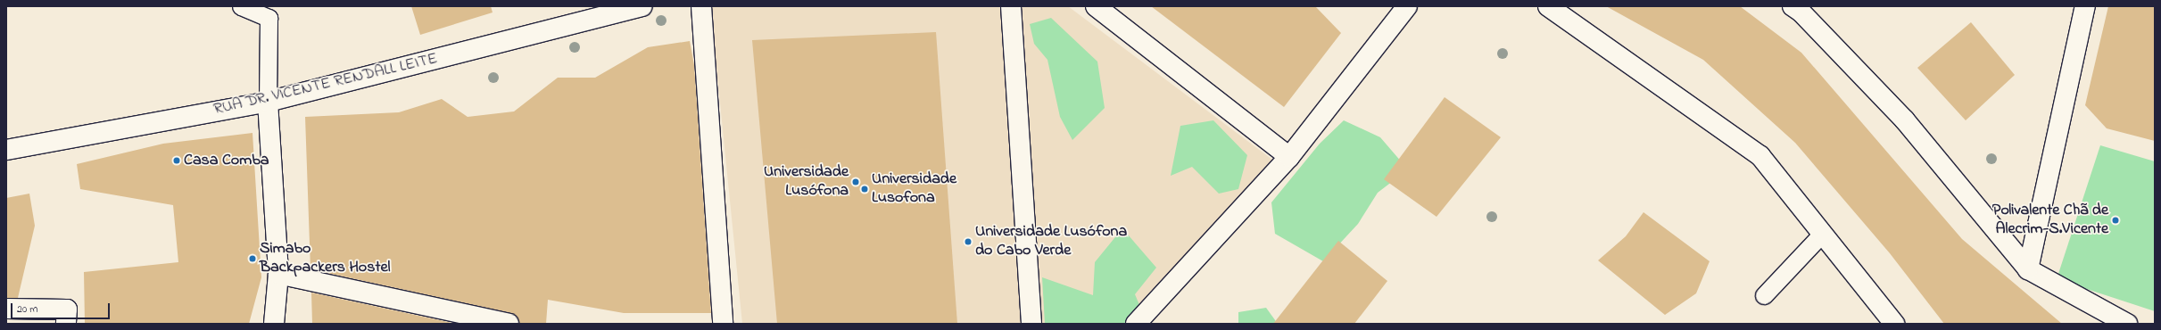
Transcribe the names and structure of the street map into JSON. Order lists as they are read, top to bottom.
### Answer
{
  "streets": {
    "street": ["RUA DR. VICENTE RENDALL LEITE"]
  },
  "places": [
    "Casa Comba",
    "Universidade Lusófona",
    "Universidade Lusofona",
    "Polivalente Chã de Alecrim-S.Vicente",
    "Universidade Lusófona do Cabo Verde",
    "Simabo Backpackers Hostel"
  ],
  "scale_bar": "20 m"
}
